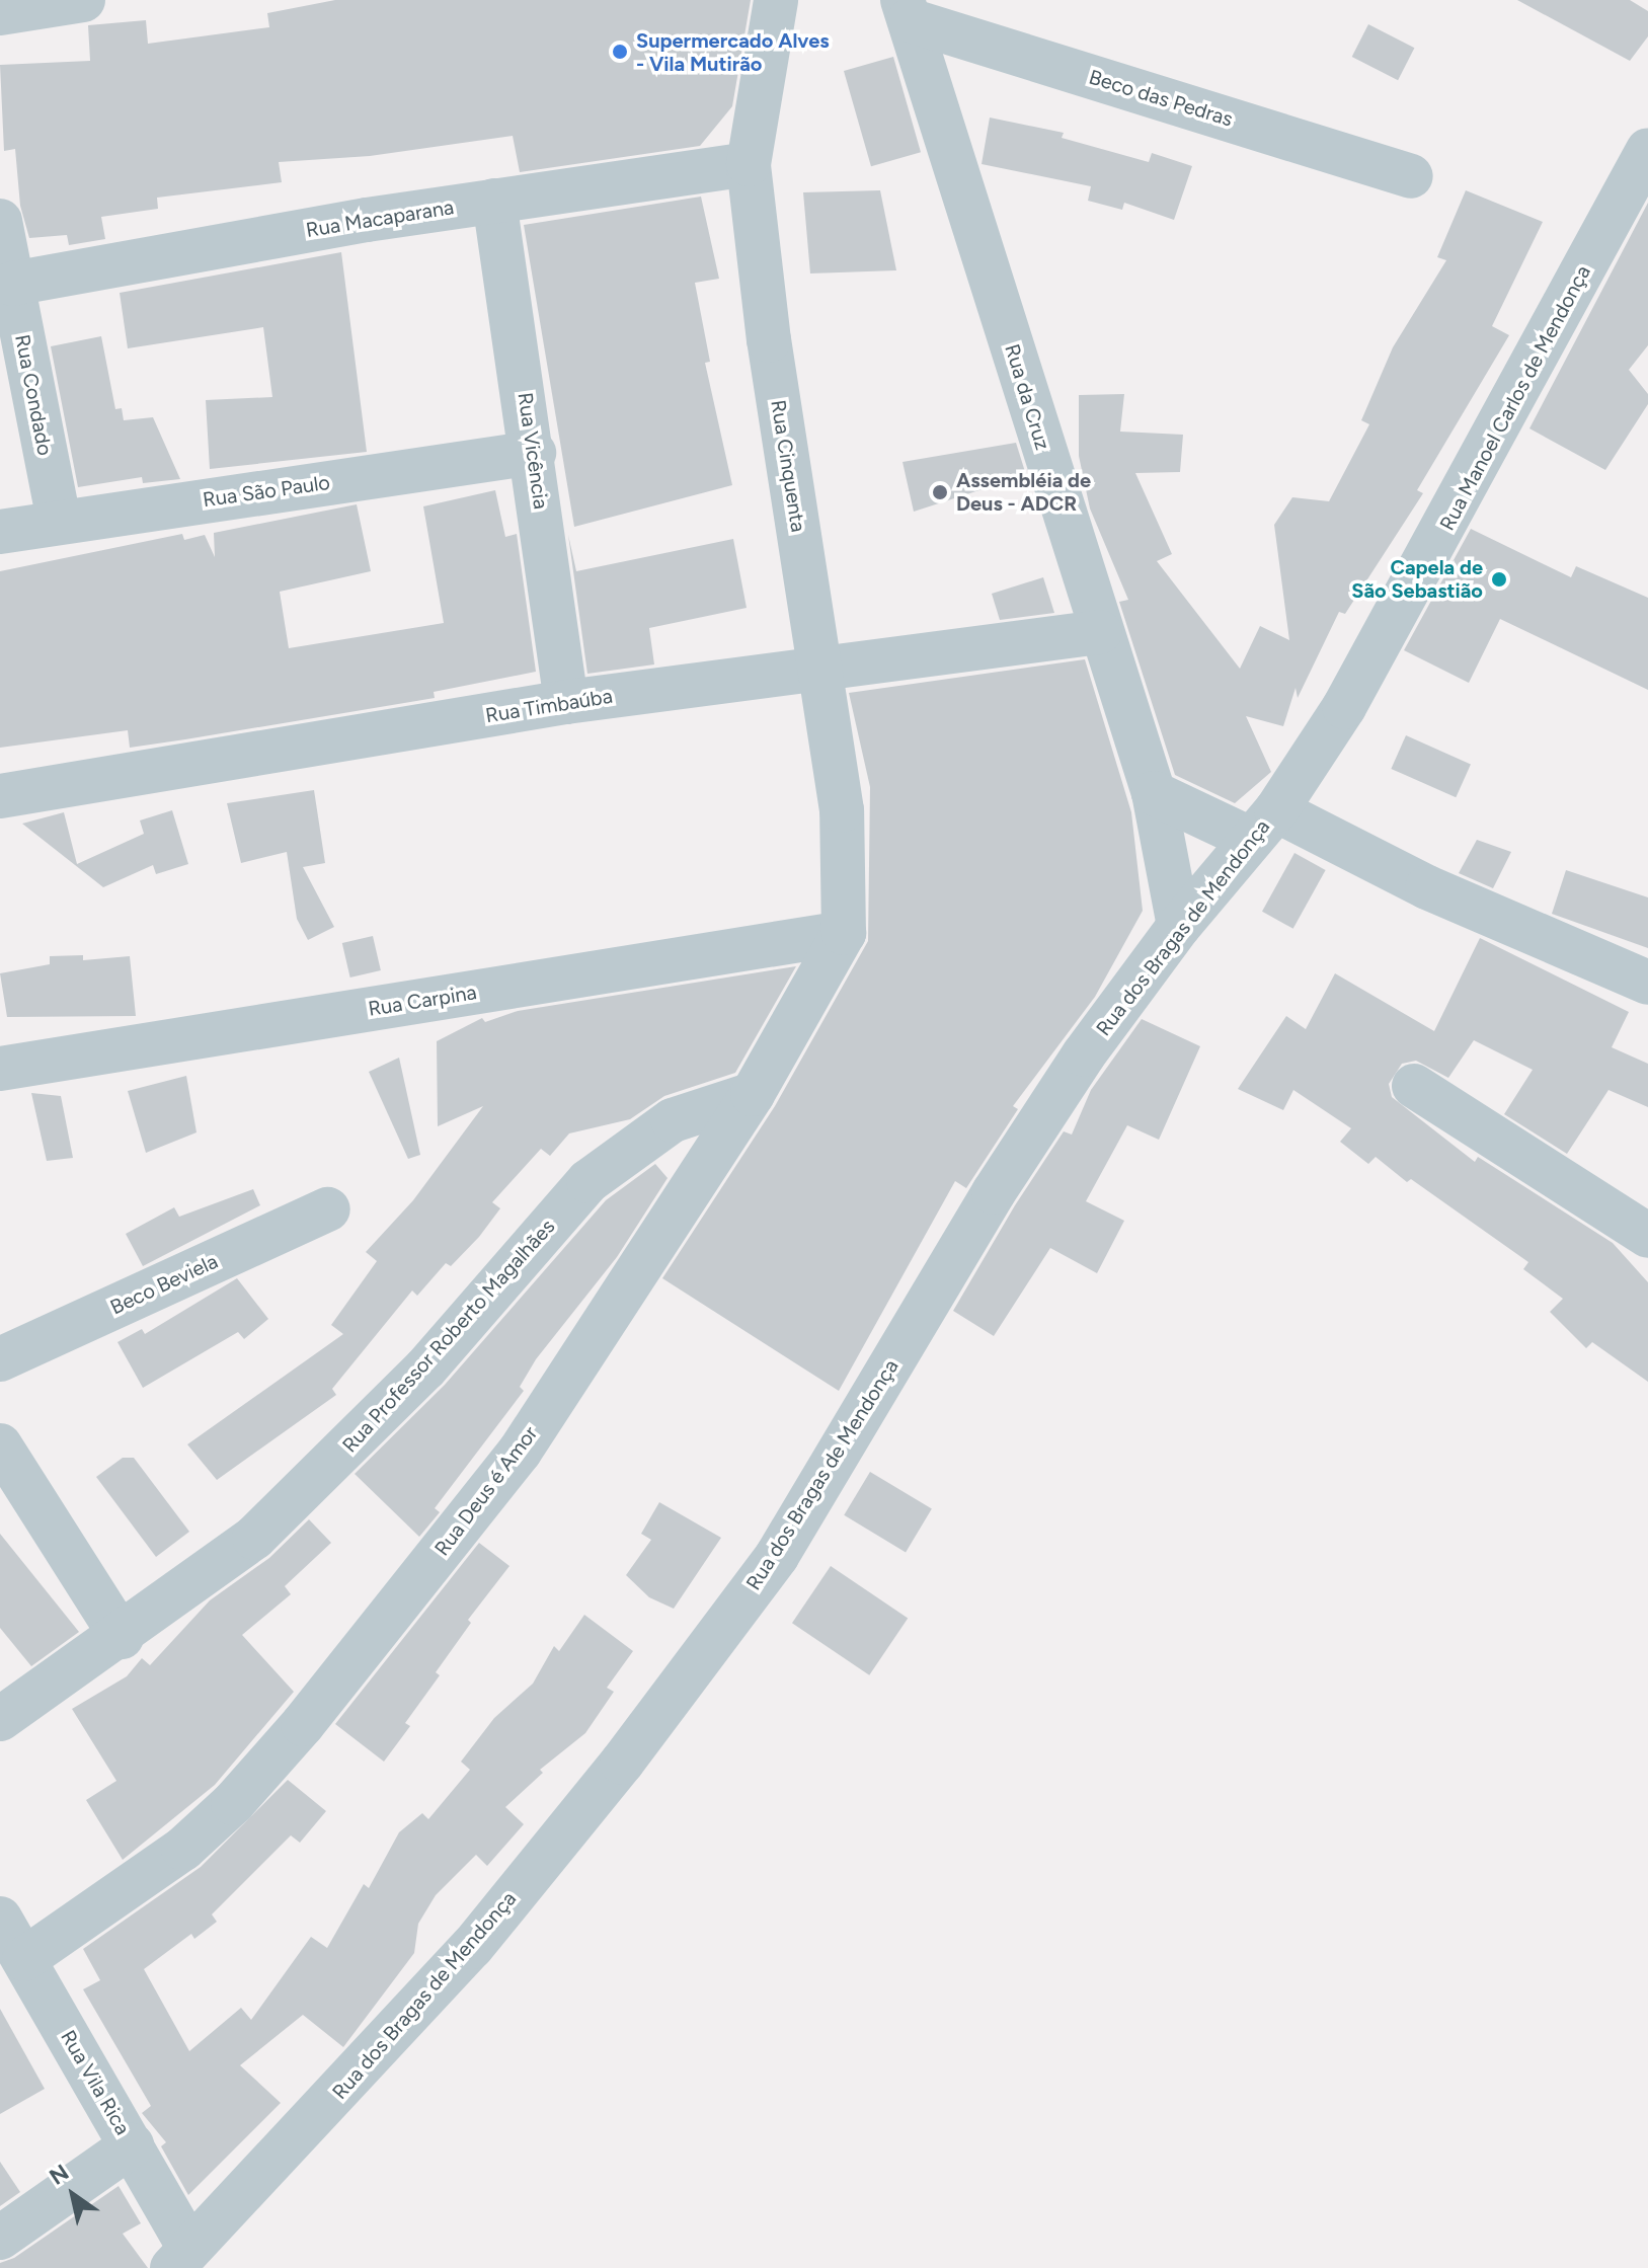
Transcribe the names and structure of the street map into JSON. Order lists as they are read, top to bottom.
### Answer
{
  "streets": {
    "street": [
      "Beco das Pedras",
      "Rua Macaparana",
      "Rua Condado",
      "Rua da Cruz",
      "Rua Manoel Carlos de Mendonça",
      "Rua Vicência",
      "Rua Cinquenta",
      "Rua São Paulo",
      "Rua Timbaúba",
      "Rua dos Bragas de Mendonça",
      "Rua Carpina",
      "Beco Beviela",
      "Rua Professor Roberto Magalhães",
      "Rua Deus é Amor",
      "Rua Vila Rica"
    ]
  },
  "crossings": [
    ["Beco das Pedras", "Rua da Cruz"],
    ["Rua Macaparana", "Rua Condado"],
    ["Rua Macaparana", "Rua Vicência"],
    ["Rua Macaparana", "Rua Cinquenta"],
    ["Rua Condado", "Rua São Paulo"],
    ["Rua da Cruz", "Rua Timbaúba"],
    ["Rua da Cruz", "Rua dos Bragas de Mendonça"],
    ["Rua Manoel Carlos de Mendonça", "Rua dos Bragas de Mendonça"],
    ["Rua Vicência", "Rua São Paulo"],
    ["Rua Vicência", "Rua Timbaúba"],
    ["Rua Cinquenta", "Rua Timbaúba"],
    ["Rua Cinquenta", "Rua Carpina"],
    ["Rua Cinquenta", "Rua Deus é Amor"],
    ["Rua dos Bragas de Mendonça", "Rua Vila Rica"],
    ["Rua Carpina", "Rua Deus é Amor"],
    ["Rua Professor Roberto Magalhães", "Rua Deus é Amor"],
    ["Rua Deus é Amor", "Rua Vila Rica"]
  ],
  "places": ["Supermercado Alves - Vila Mutirão", "Assembléia de Deus - ADCR", "Capela de São Sebastião"],
  "north": "top left"
}
